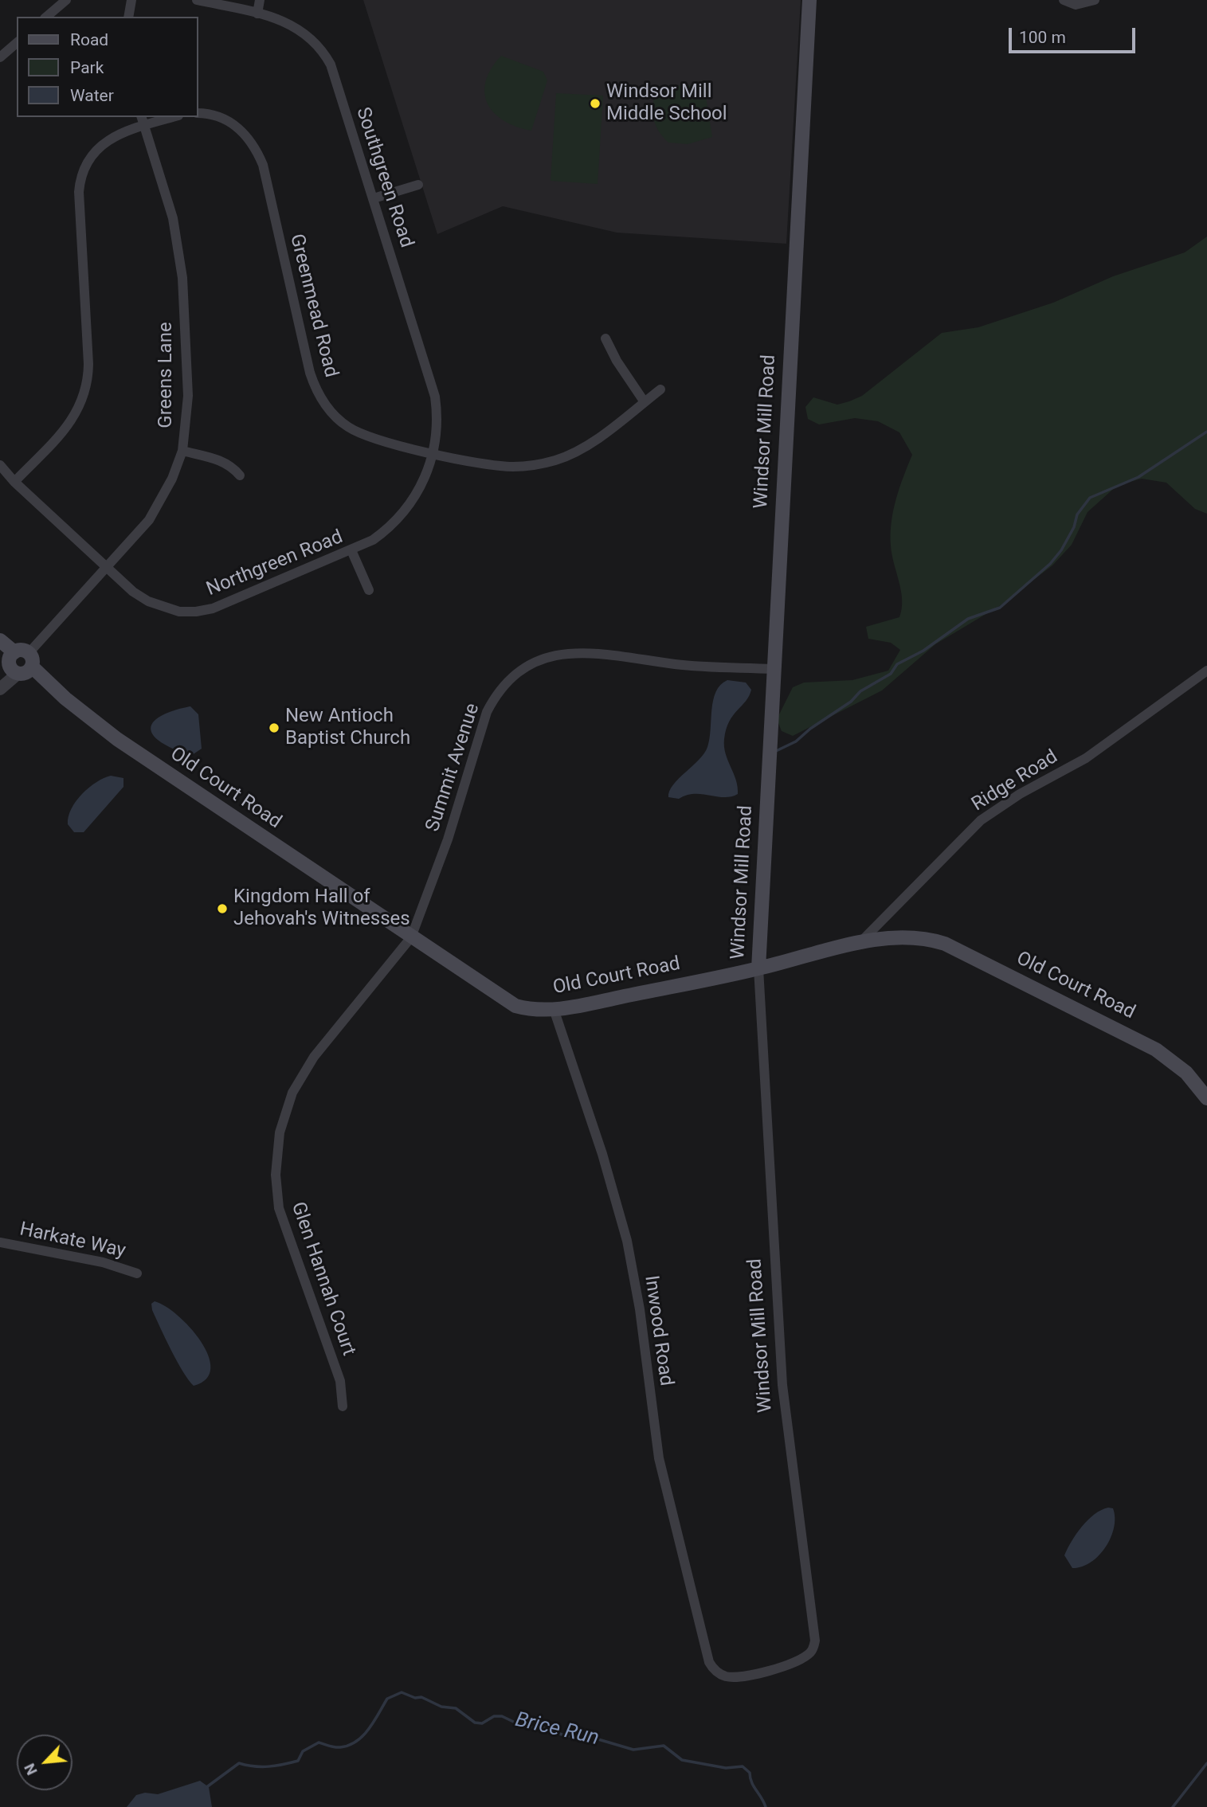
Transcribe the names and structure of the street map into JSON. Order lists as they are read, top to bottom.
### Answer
{
  "streets": {
    "main road": ["Windsor Mill Road", "Old Court Road"],
    "street": [
      "Southgreen Road",
      "Greenmead Road",
      "Greens Lane",
      "Northgreen Road",
      "Summit Avenue",
      "Ridge Road",
      "Harkate Way",
      "Glen Hannah Court",
      "Inwood Road"
    ]
  },
  "crossings": [
    ["Southgreen Road", "Greenmead Road"],
    ["Southgreen Road", "Northgreen Road"],
    ["Greenmead Road", "Northgreen Road"],
    ["Greens Lane", "Northgreen Road"],
    ["Greens Lane", "Old Court Road"],
    ["Windsor Mill Road", "Summit Avenue"],
    ["Windsor Mill Road", "Old Court Road"],
    ["Windsor Mill Road", "Inwood Road"],
    ["Summit Avenue", "Old Court Road"],
    ["Summit Avenue", "Glen Hannah Court"],
    ["Ridge Road", "Old Court Road"],
    ["Old Court Road", "Glen Hannah Court"],
    ["Old Court Road", "Inwood Road"]
  ],
  "water": ["Brice Run"],
  "places": ["Windsor Mill Middle School", "New Antioch Baptist Church", "Kingdom Hall of Jehovah's Witnesses"],
  "legend": ["Road", "Park", "Water"],
  "scale_bar": "100 m",
  "north": "bottom left"
}
